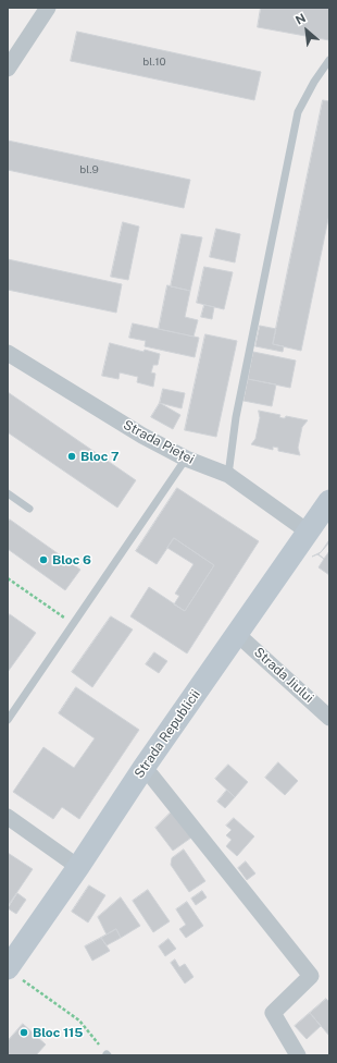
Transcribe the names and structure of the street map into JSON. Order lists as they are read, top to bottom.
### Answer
{
  "streets": {
    "main road": ["Strada Republicii"],
    "street": ["Strada Pieței", "Strada Jiului"]
  },
  "crossings": [
    ["Strada Pieței", "Strada Republicii"],
    ["Strada Jiului", "Strada Republicii"]
  ],
  "places": ["Bloc 7", "Bloc 6", "Bloc 115"],
  "house_numbers": ["bl.10", "bl.9"],
  "north": "top left"
}
